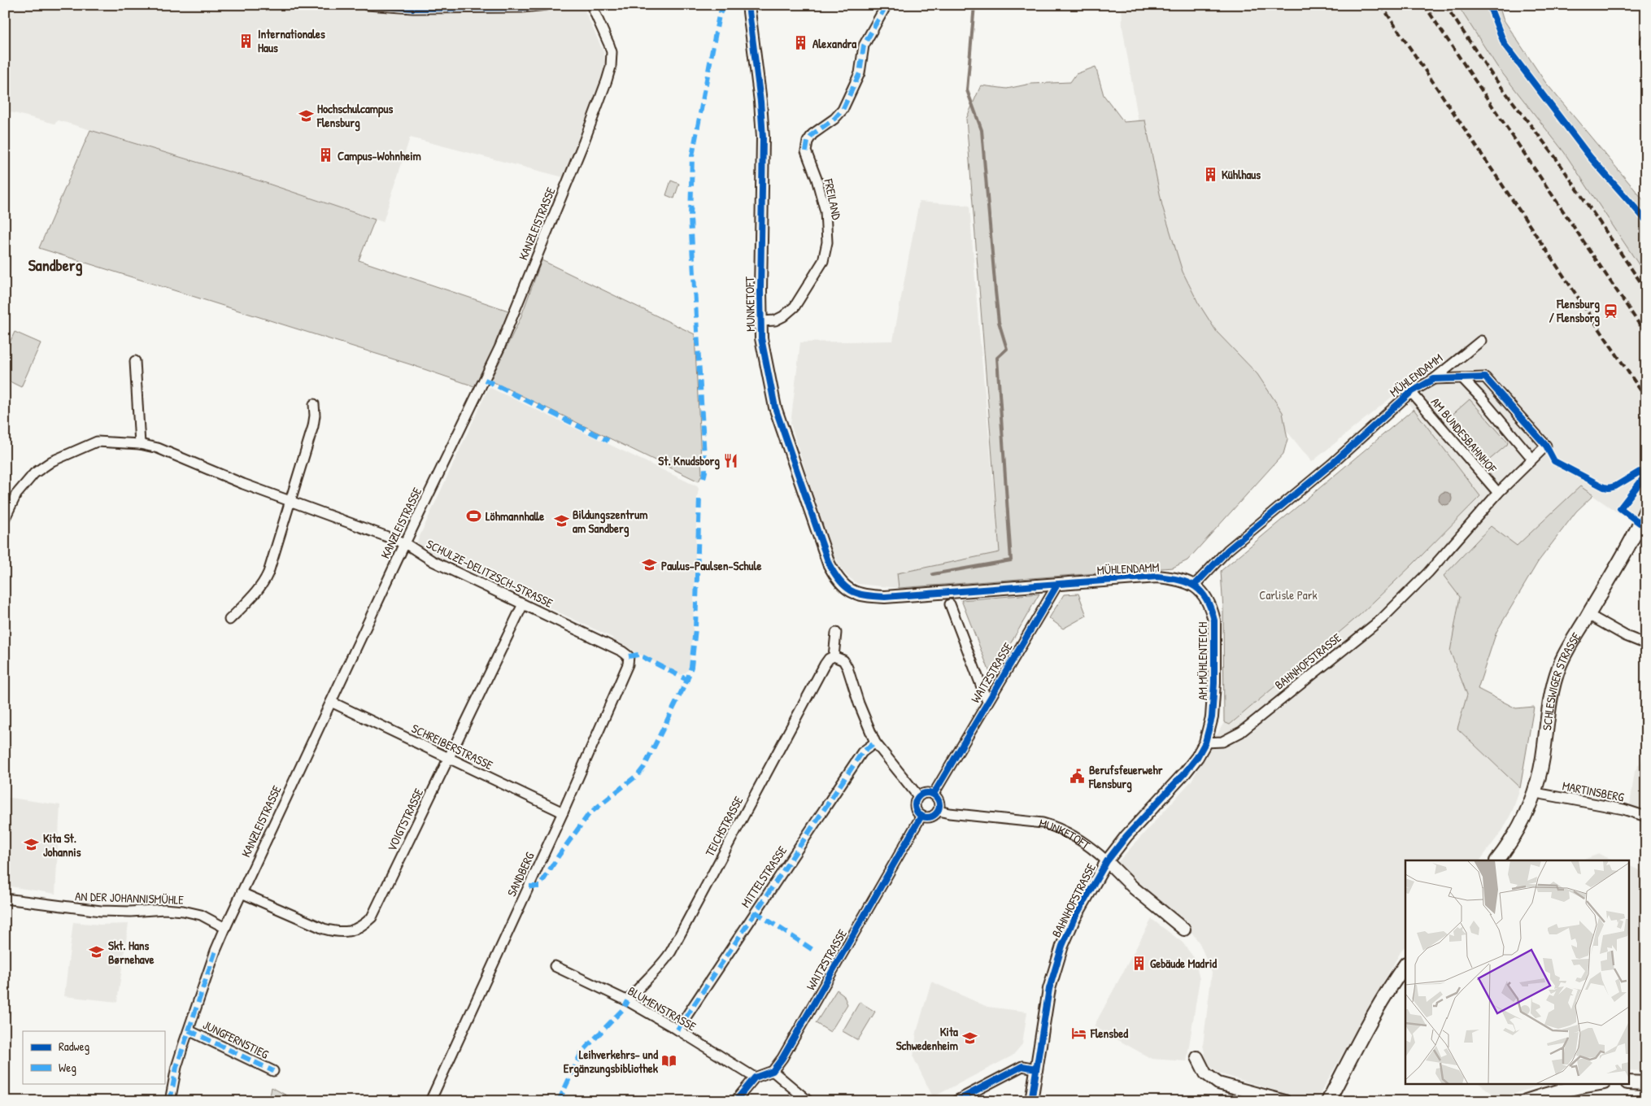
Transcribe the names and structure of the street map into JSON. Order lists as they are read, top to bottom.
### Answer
{
  "streets": {
    "main road": ["SCHLESWIGER STRASSE"],
    "street": [
      "FREILAND",
      "KANZLEISTRASSE",
      "MUNKETOFT",
      "MÜHLENDAMM",
      "AM BUNDESBAHNHOF",
      "SCHULZE-DELITZSCH-STRASSE",
      "AM MÜHLENTEICH",
      "BAHNHOFSTRASSE",
      "WAITZSTRASSE",
      "SCHREIBERSTRASSE",
      "MARTINSBERG",
      "VOIGTSTRASSE",
      "TEICHSTRASSE",
      "SANDBERG",
      "MITTELSTRASSE",
      "AN DER JOHANNISMÜHLE",
      "BLUMENSTRASSE",
      "JUNGFERNSTIEG"
    ]
  },
  "crossings": [
    ["FREILAND", "MUNKETOFT"],
    ["KANZLEISTRASSE", "SCHULZE-DELITZSCH-STRASSE"],
    ["KANZLEISTRASSE", "SCHREIBERSTRASSE"],
    ["KANZLEISTRASSE", "VOIGTSTRASSE"],
    ["KANZLEISTRASSE", "AN DER JOHANNISMÜHLE"],
    ["KANZLEISTRASSE", "JUNGFERNSTIEG"],
    ["MUNKETOFT", "MÜHLENDAMM"],
    ["MUNKETOFT", "BAHNHOFSTRASSE"],
    ["MUNKETOFT", "WAITZSTRASSE"],
    ["MÜHLENDAMM", "AM BUNDESBAHNHOF"],
    ["MÜHLENDAMM", "AM MÜHLENTEICH"],
    ["MÜHLENDAMM", "WAITZSTRASSE"],
    ["AM BUNDESBAHNHOF", "BAHNHOFSTRASSE"],
    ["SCHULZE-DELITZSCH-STRASSE", "VOIGTSTRASSE"],
    ["SCHULZE-DELITZSCH-STRASSE", "SANDBERG"],
    ["AM MÜHLENTEICH", "BAHNHOFSTRASSE"],
    ["SCHLESWIGER STRASSE", "MARTINSBERG"],
    ["SCHREIBERSTRASSE", "VOIGTSTRASSE"],
    ["SCHREIBERSTRASSE", "SANDBERG"],
    ["TEICHSTRASSE", "BLUMENSTRASSE"],
    ["MITTELSTRASSE", "BLUMENSTRASSE"]
  ],
  "districts": ["Sandberg"],
  "parks": ["Carlisle Park"],
  "places": {
    "building": [
      "Internationales Haus",
      "Alexandra",
      "Campus-Wohnheim",
      "Kühlhaus",
      "Gebäude Madrid"
    ],
    "school or university": [
      "Hochschulcampus Flensburg",
      "Bildungszentrum am Sandberg",
      "Paulus-Paulsen-Schule",
      "Kita St. Johannis",
      "Skt. Hans Børnehave",
      "Kita Schwedenheim"
    ],
    "station": ["Flensburg / Flensborg"],
    "restaurant": ["St. Knudsborg"],
    "sports": ["Löhmannhalle"],
    "public building": ["Berufsfeuerwehr Flensburg"],
    "hotel": ["Flensbed"],
    "library": ["Leihverkehrs- und Ergänzungsbibliothek"]
  },
  "legend": ["Radweg", "Weg"]
}
